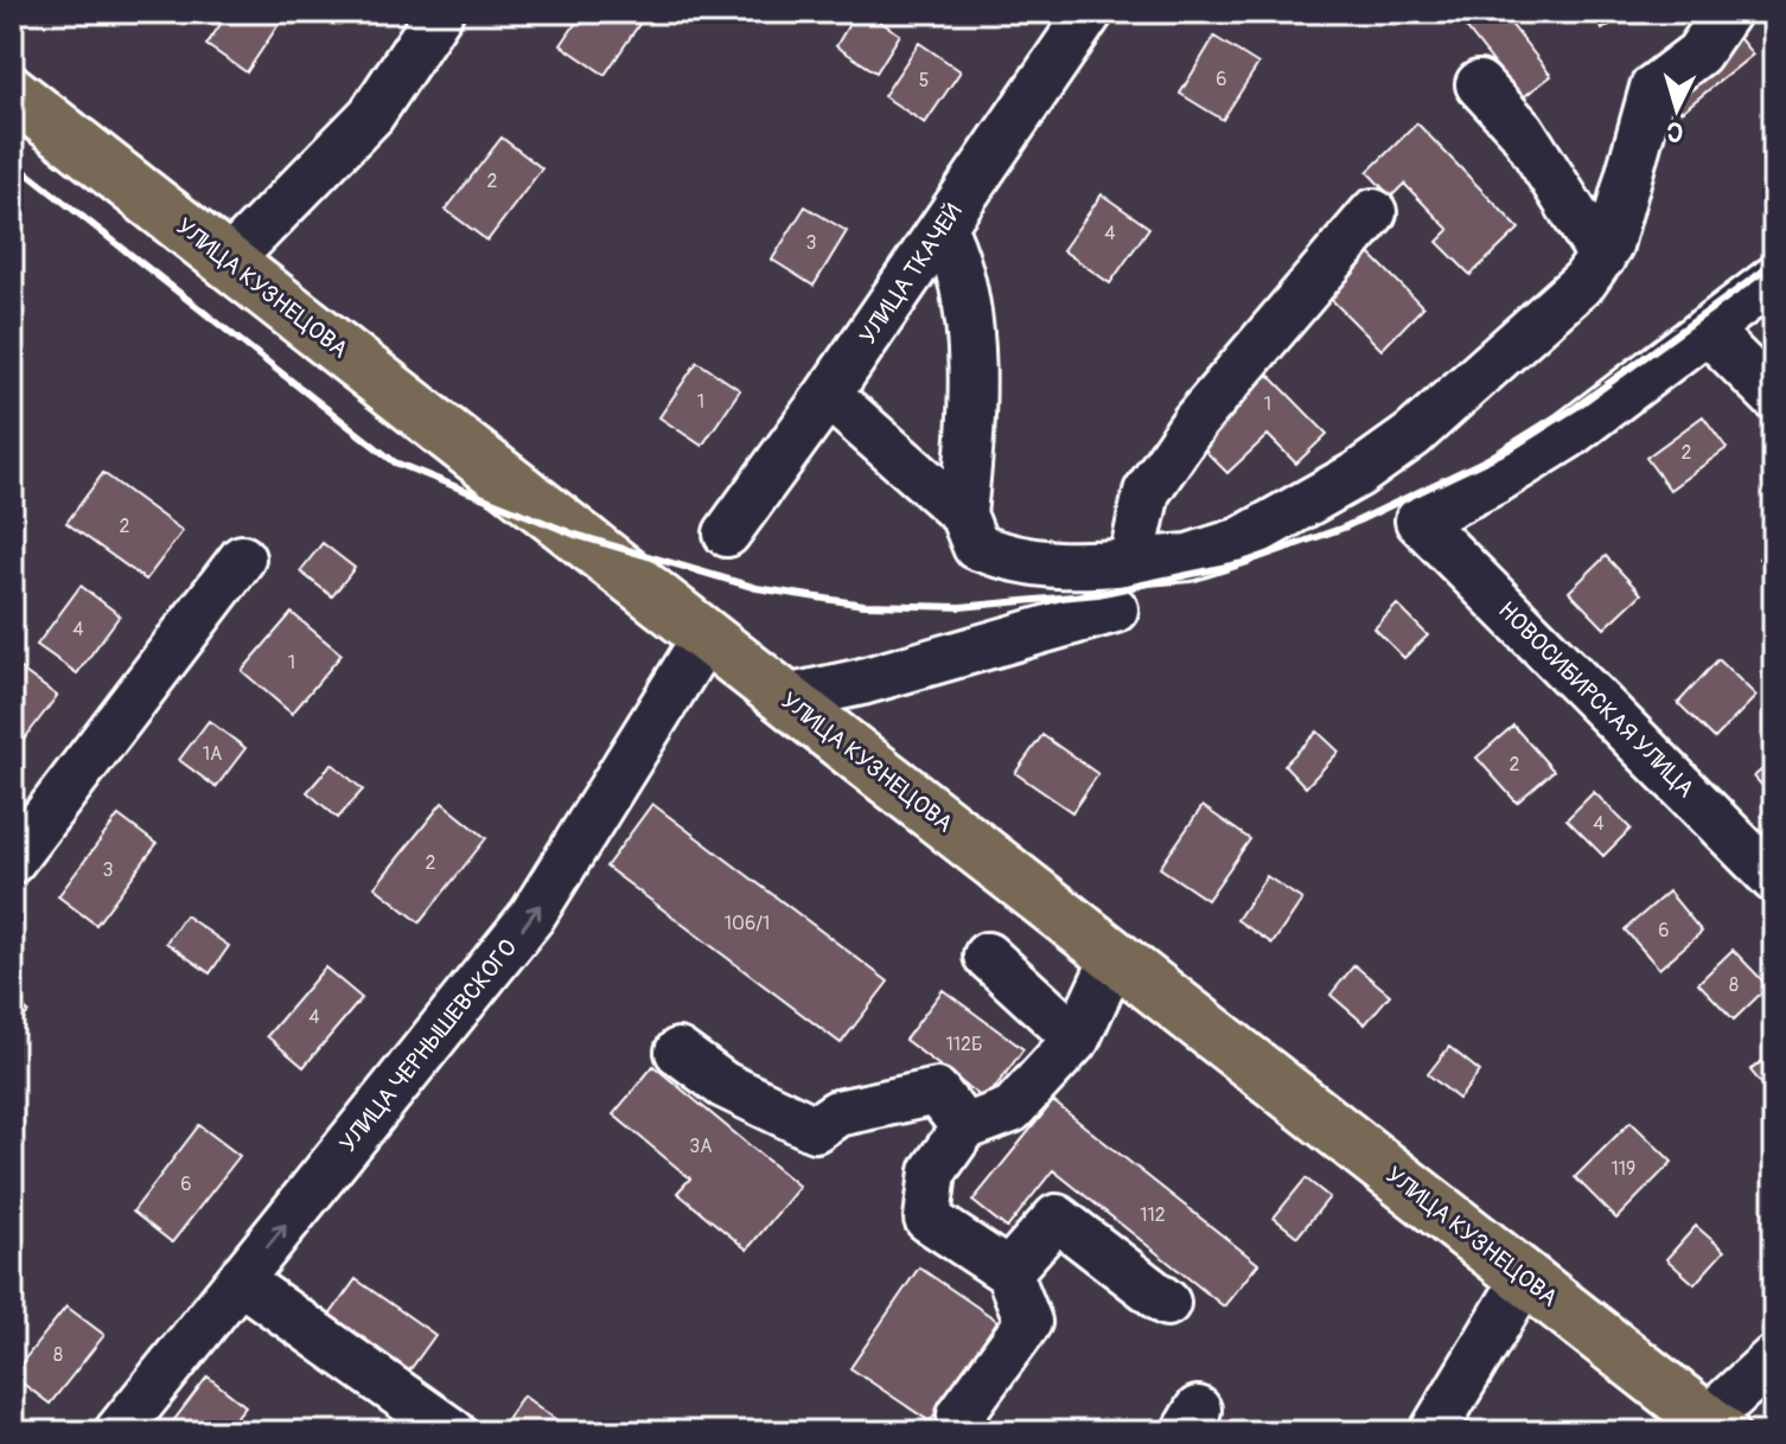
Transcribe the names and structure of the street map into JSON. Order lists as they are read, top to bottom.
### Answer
{
  "streets": {
    "main road": ["УЛИЦА КУЗНЕЦОВА"],
    "street": ["УЛИЦА ТКАЧЕЙ", "НОВОСИБИРСКАЯ УЛИЦА", "УЛИЦА ЧЕРНЫШЕВСКОГО"]
  },
  "crossings": [
    ["УЛИЦА КУЗНЕЦОВА", "УЛИЦА ЧЕРНЫШЕВСКОГО"]
  ],
  "one_way": ["УЛИЦА ЧЕРНЫШЕВСКОГО"],
  "house_numbers": [
    "6",
    "5",
    "2",
    "4",
    "3",
    "1",
    "1",
    "2",
    "2",
    "4",
    "1",
    "1А",
    "2",
    "4",
    "2",
    "3",
    "106/1",
    "6",
    "8",
    "4",
    "112Б",
    "3А",
    "119",
    "6",
    "112",
    "8"
  ],
  "north": "bottom"
}
